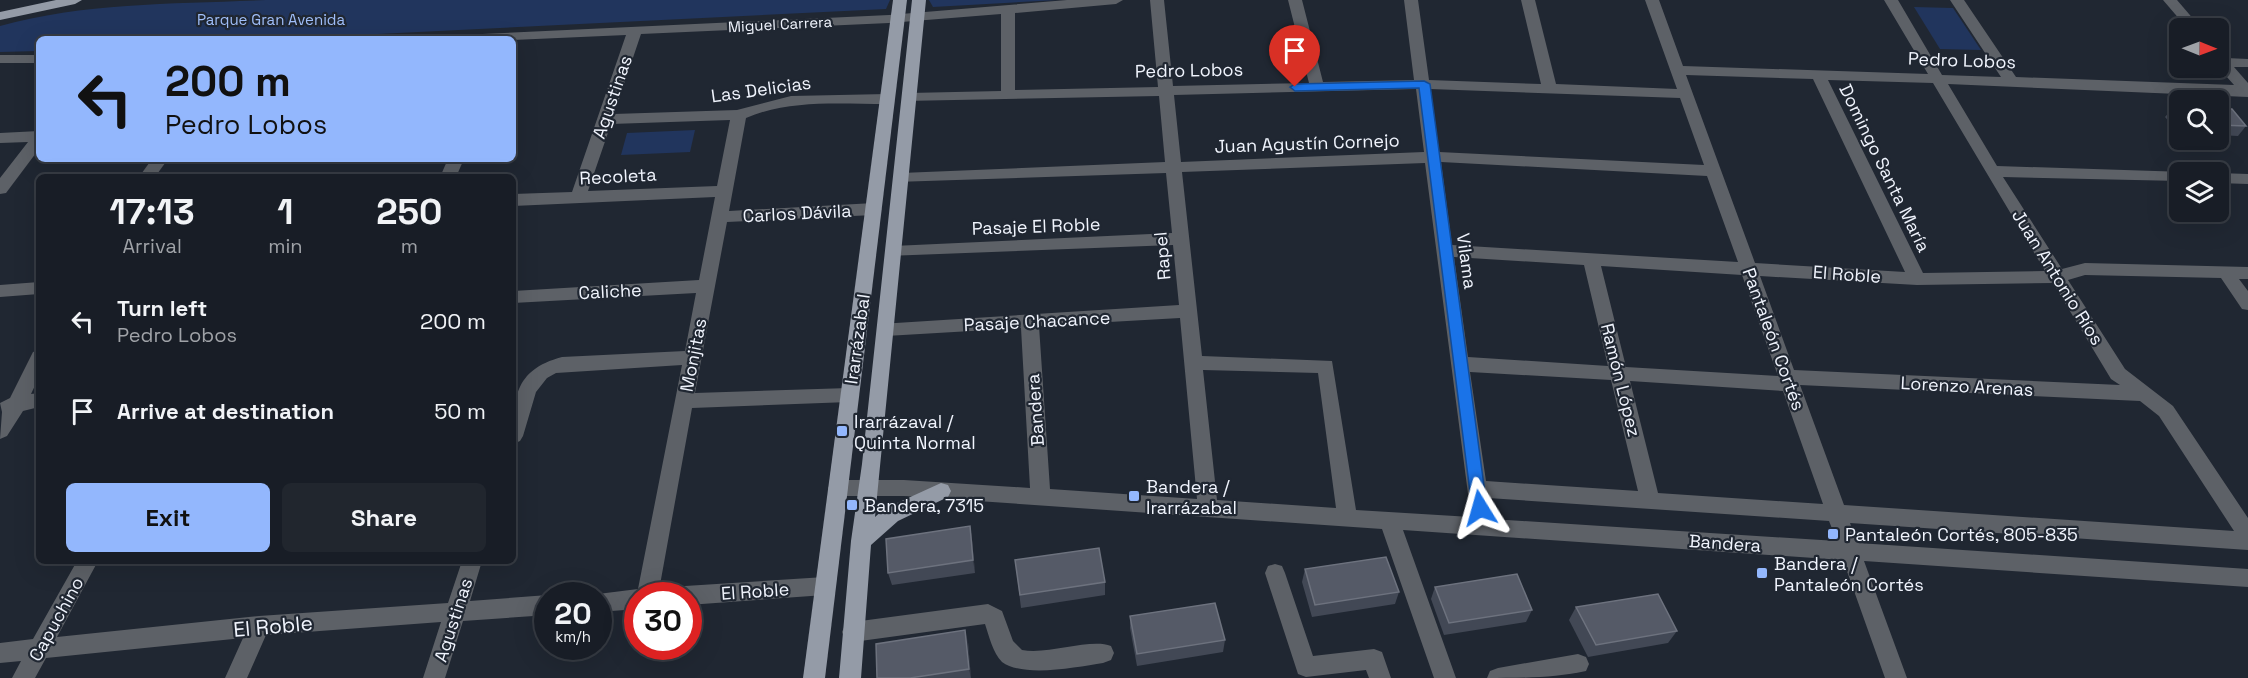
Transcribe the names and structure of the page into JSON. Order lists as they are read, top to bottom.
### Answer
{
  "streets": {
    "main road": ["Irarrázabal"],
    "street": [
      "Miguel Carrera",
      "Pedro Lobos",
      "Las Delicias",
      "Agustinas",
      "Juan Agustín Cornejo",
      "Domingo Santa María",
      "Recoleta",
      "Carlos Dávila",
      "Pasaje El Roble",
      "Rapel",
      "Vilama",
      "El Roble",
      "Juan Antonio Ríos",
      "Caliche",
      "Pasaje Chacance",
      "Pantaleón Cortés",
      "Monjitas",
      "Ramón López",
      "Lorenzo Arenas",
      "Bandera",
      "Capuchino"
    ]
  },
  "crossings": [
    ["Miguel Carrera", "Agustinas"],
    ["Miguel Carrera", "Irarrázabal"],
    ["Pedro Lobos", "Domingo Santa María"],
    ["Pedro Lobos", "Rapel"],
    ["Pedro Lobos", "Vilama"],
    ["Pedro Lobos", "Juan Antonio Ríos"],
    ["Pedro Lobos", "Irarrázabal"],
    ["Pedro Lobos", "Pantaleón Cortés"],
    ["Las Delicias", "Agustinas"],
    ["Las Delicias", "Irarrázabal"],
    ["Las Delicias", "Monjitas"],
    ["Agustinas", "Recoleta"],
    ["Agustinas", "El Roble"],
    ["Juan Agustín Cornejo", "Rapel"],
    ["Juan Agustín Cornejo", "Vilama"],
    ["Juan Agustín Cornejo", "Irarrázabal"],
    ["Juan Agustín Cornejo", "Pantaleón Cortés"],
    ["Domingo Santa María", "El Roble"],
    ["Recoleta", "Monjitas"],
    ["Carlos Dávila", "Irarrázabal"],
    ["Carlos Dávila", "Monjitas"],
    ["Pasaje El Roble", "Rapel"],
    ["Pasaje El Roble", "Irarrázabal"],
    ["Rapel", "Pasaje Chacance"],
    ["Rapel", "Bandera"],
    ["Vilama", "El Roble"],
    ["Vilama", "Lorenzo Arenas"],
    ["Vilama", "Bandera"],
    ["El Roble", "Juan Antonio Ríos"],
    ["El Roble", "Irarrázabal"],
    ["El Roble", "Pantaleón Cortés"],
    ["El Roble", "Ramón López"],
    ["El Roble", "Capuchino"],
    ["Juan Antonio Ríos", "Lorenzo Arenas"],
    ["Caliche", "Monjitas"],
    ["Pasaje Chacance", "Irarrázabal"],
    ["Pasaje Chacance", "Bandera"],
    ["Irarrázabal", "Bandera"],
    ["Pantaleón Cortés", "Lorenzo Arenas"],
    ["Pantaleón Cortés", "Bandera"],
    ["Ramón López", "Lorenzo Arenas"],
    ["Ramón López", "Bandera"]
  ],
  "parks": ["Parque Gran Avenida"],
  "places": {
    "transit": [
      "Irarrázaval / Quinta Normal",
      "Bandera / Irarrázabal",
      "Bandera, 7315",
      "Pantaleón Cortés, 805-835",
      "Bandera / Pantaleón Cortés"
    ]
  },
  "north": "right",
  "page": {
    "turn": ["200 m", "Pedro Lobos"],
    "eta": [
      "17:13",
      "Arrival",
      "1",
      "min",
      "250",
      "m"
    ],
    "list": [
      {
        "name": "Turn left",
        "note": "Pedro Lobos",
        "value": "200 m"
      },
      {
        "name": "Arrive at destination",
        "value": "50 m"
      }
    ],
    "buttons": ["Exit", "Share"],
    "speed": "20 km/h",
    "limit": "30"
  }
}
